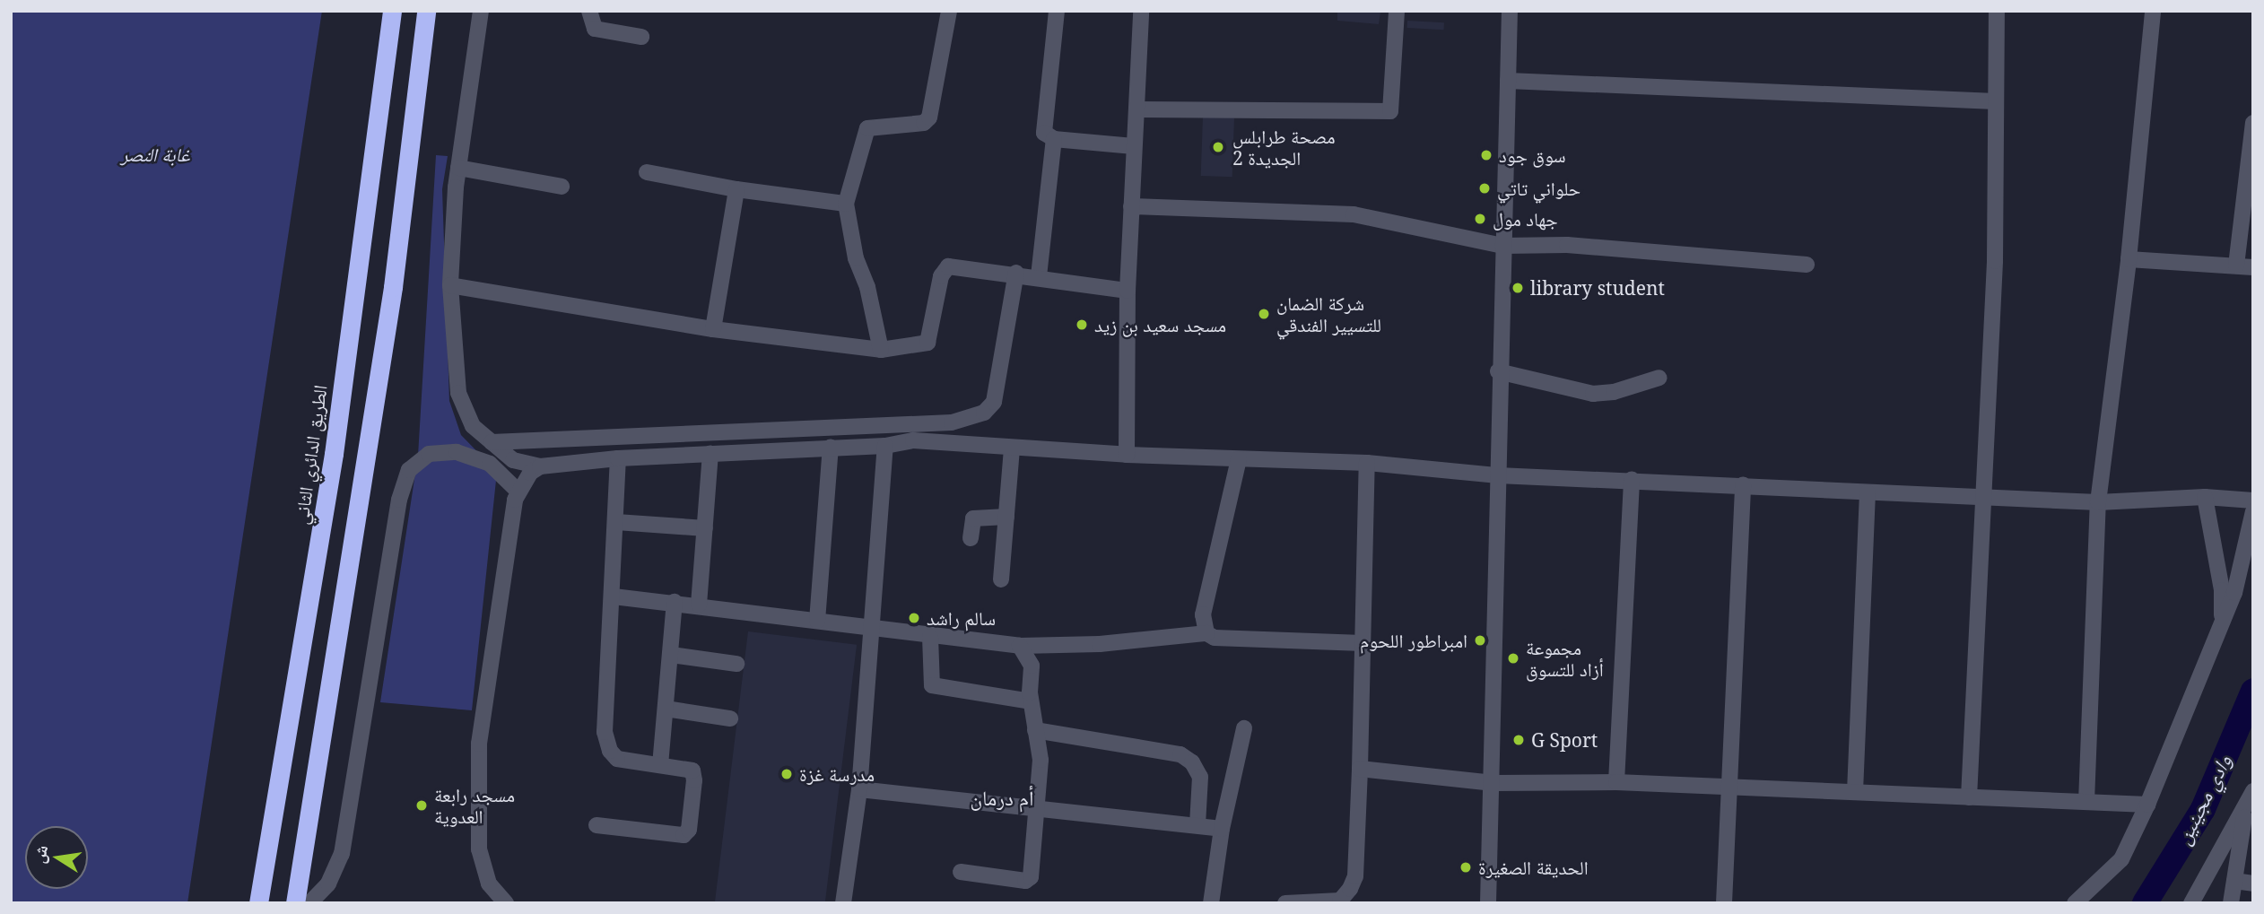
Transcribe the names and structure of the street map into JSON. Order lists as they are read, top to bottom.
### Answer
{
  "streets": {
    "highway": ["الطريق الدائري الثاني"]
  },
  "districts": ["أم درمان"],
  "water": ["وادي مجينين"],
  "parks": ["غابة النصر"],
  "places": [
    "مصحة طرابلس الجديدة 2",
    "سوق جود",
    "حلواني تاتي",
    "جهاد مول",
    "library student",
    "شركة الضمان للتسيير الفندقي",
    "مسجد سعيد بن زيد",
    "سالم راشد",
    "امبراطور اللحوم",
    "مجموعة أزاد للتسوق",
    "G Sport",
    "مدرسة غزة",
    "مسجد رابعة العدوية",
    "الحديقة الصغيرة"
  ],
  "north": "left"
}
